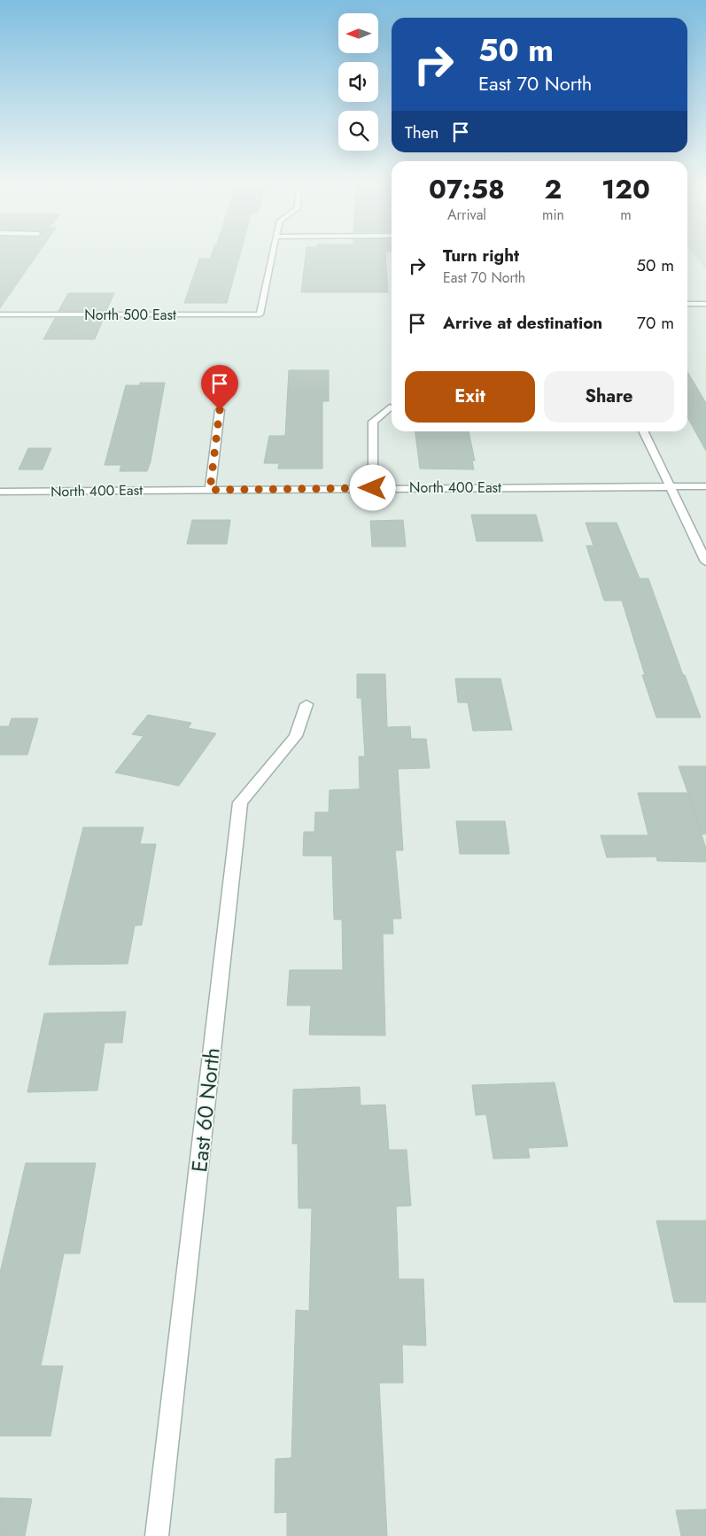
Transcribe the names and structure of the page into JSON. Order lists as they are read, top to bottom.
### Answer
{
  "streets": {
    "street": ["North 500 East", "North 400 East", "East 60 North"]
  },
  "north": "left",
  "page": {
    "turn": ["50 m", "East 70 North"],
    "then": "Then",
    "eta": [
      "07:58",
      "Arrival",
      "2",
      "min",
      "120",
      "m"
    ],
    "list": [
      {
        "name": "Turn right",
        "note": "East 70 North",
        "value": "50 m"
      },
      {
        "name": "Arrive at destination",
        "value": "70 m"
      }
    ],
    "buttons": ["Exit", "Share"]
  }
}
